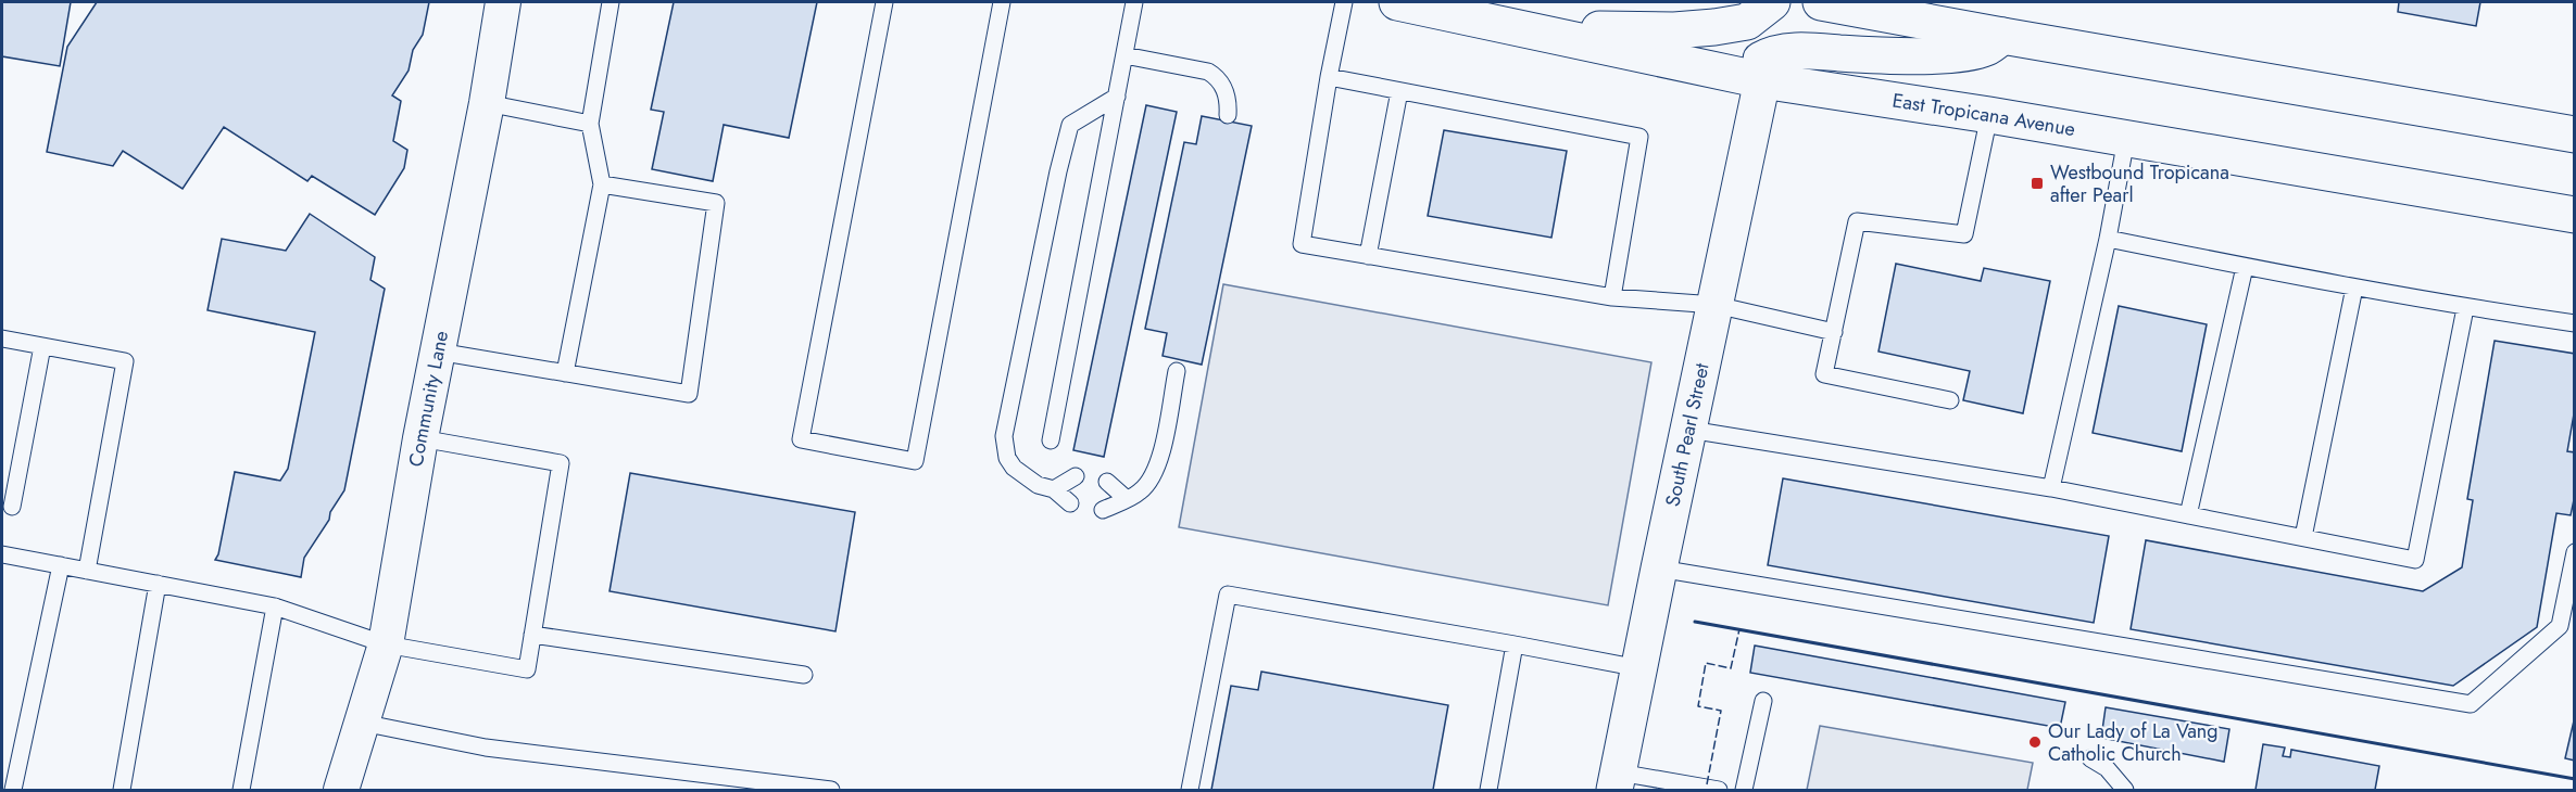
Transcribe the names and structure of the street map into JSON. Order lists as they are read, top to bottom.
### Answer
{
  "streets": {
    "main road": ["East Tropicana Avenue", "South Pearl Street"],
    "street": ["Community Lane"]
  },
  "crossings": [
    ["East Tropicana Avenue", "South Pearl Street"]
  ],
  "places": {
    "transit": ["Westbound Tropicana after Pearl"],
    "other": ["Our Lady of La Vang Catholic Church"]
  }
}
